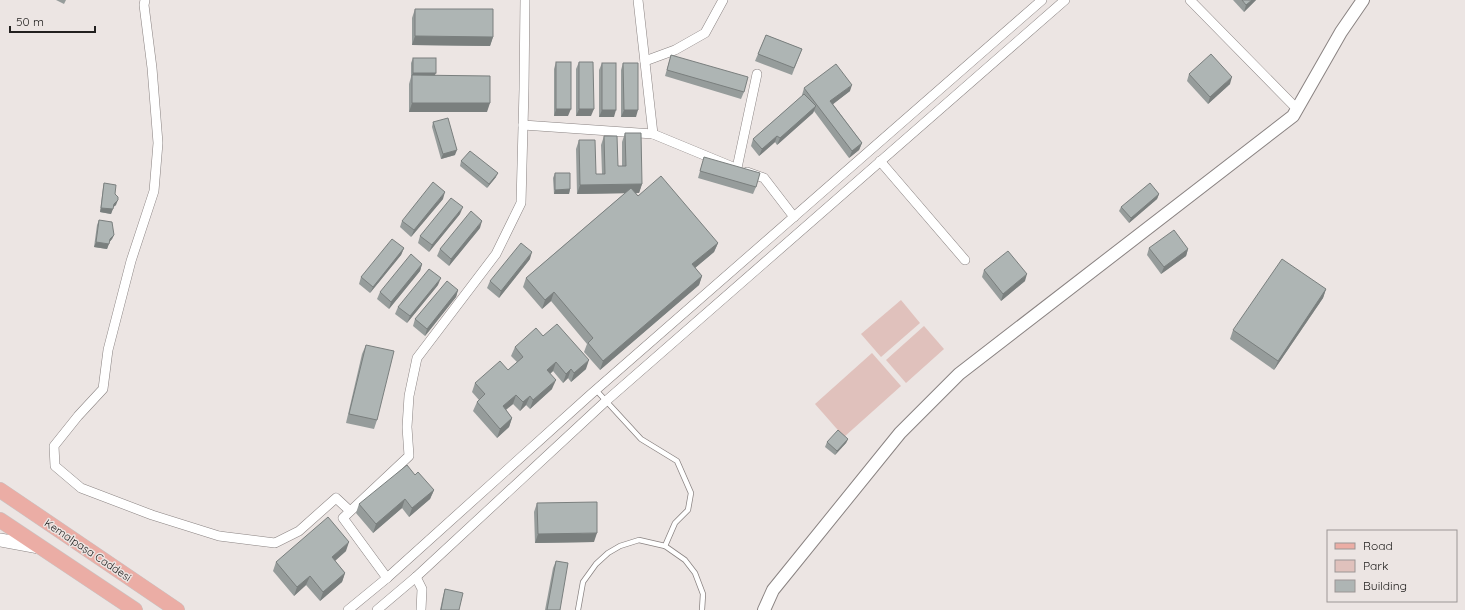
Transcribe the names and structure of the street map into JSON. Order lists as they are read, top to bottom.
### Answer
{
  "streets": {
    "main road": ["Kemalpaşa Caddesi"]
  },
  "legend": ["Road", "Park", "Building"],
  "scale_bar": "50 m"
}
